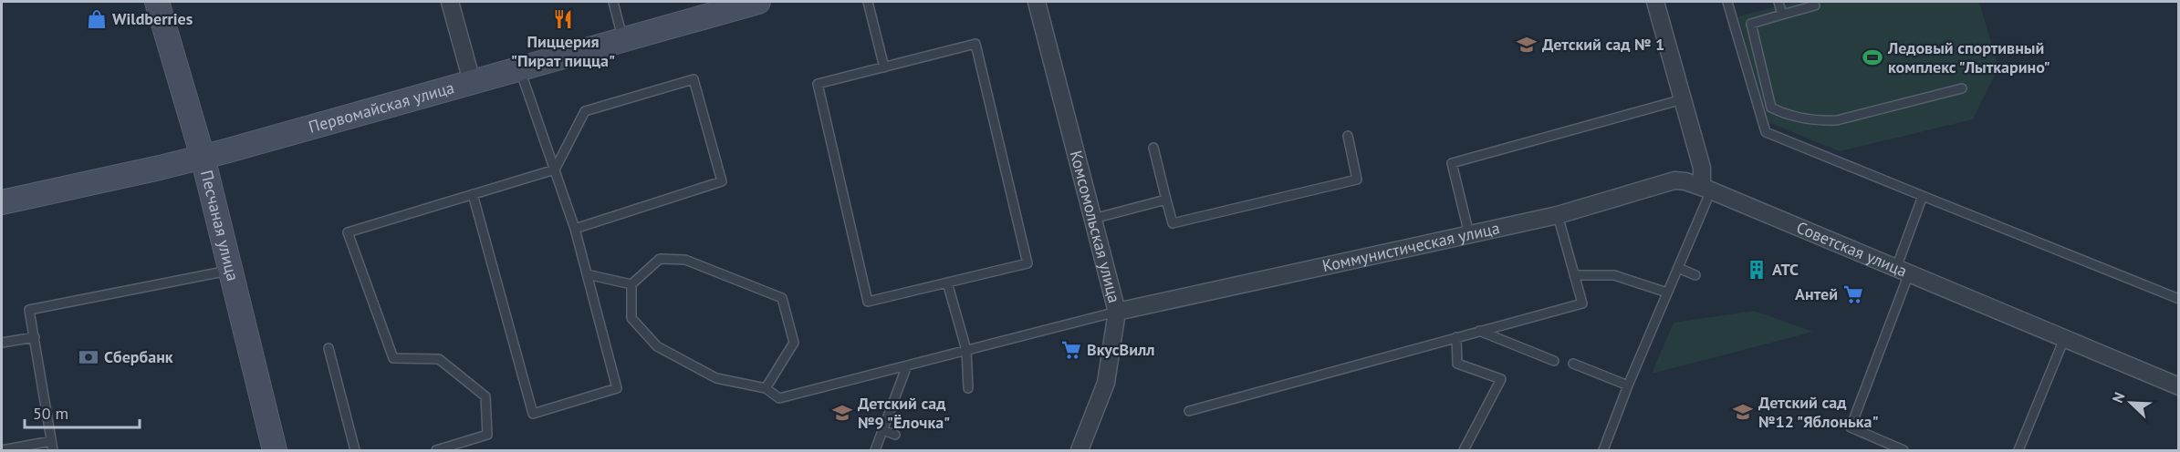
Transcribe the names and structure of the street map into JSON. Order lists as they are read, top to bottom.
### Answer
{
  "streets": {
    "street": [
      "Первомайская улица",
      "Песчаная улица",
      "Комсомольская улица",
      "Коммунистическая улица",
      "Советская улица"
    ]
  },
  "crossings": [
    ["Первомайская улица", "Песчаная улица"],
    ["Комсомольская улица", "Коммунистическая улица"],
    ["Коммунистическая улица", "Советская улица"]
  ],
  "places": {
    "shop": ["Wildberries"],
    "restaurant": ["Пиццерия \"Пират пицца\""],
    "school or university": ["Детский сад № 1", "Детский сад №12 \"Яблонька\"", "Детский сад №9 \"Ёлочка\""],
    "sports": ["Ледовый спортивный комплекс \"Лыткарино\""],
    "building": ["АТС"],
    "supermarket": ["Антей", "ВкусВилл"],
    "bank": ["Сбербанк"]
  },
  "scale_bar": "50 m",
  "north": "top left"
}
